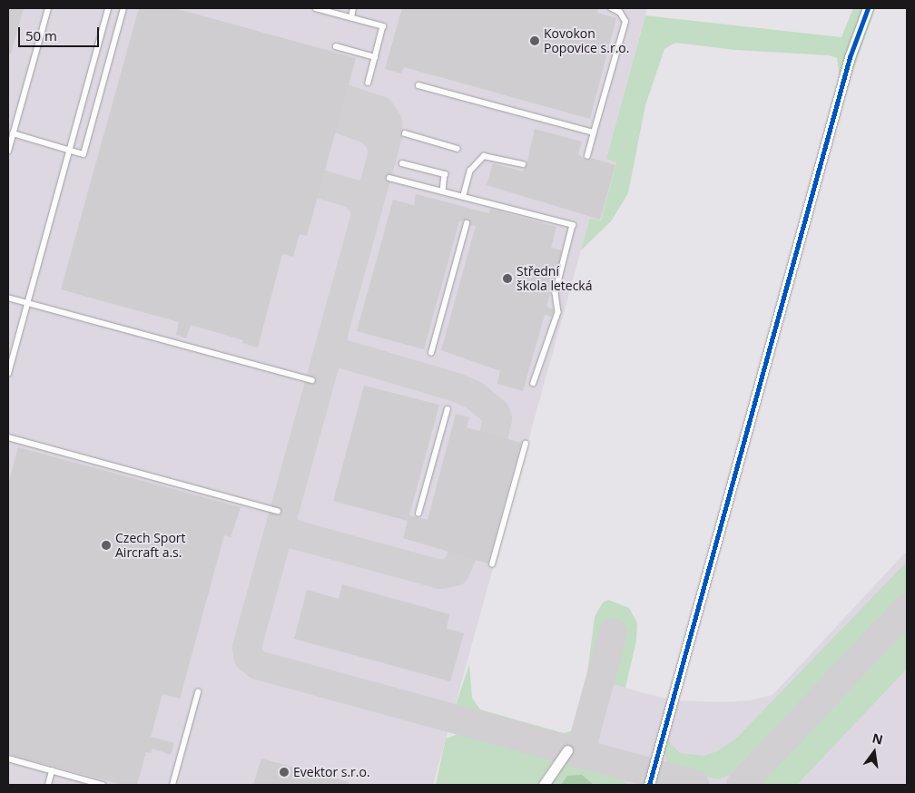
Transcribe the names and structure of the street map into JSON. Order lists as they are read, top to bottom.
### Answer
{
  "places": [
    "Kovokon Popovice s.r.o.",
    "Střední škola letecká",
    "Czech Sport Aircraft a.s.",
    "Evektor s.r.o."
  ],
  "scale_bar": "50 m",
  "north": "top"
}
